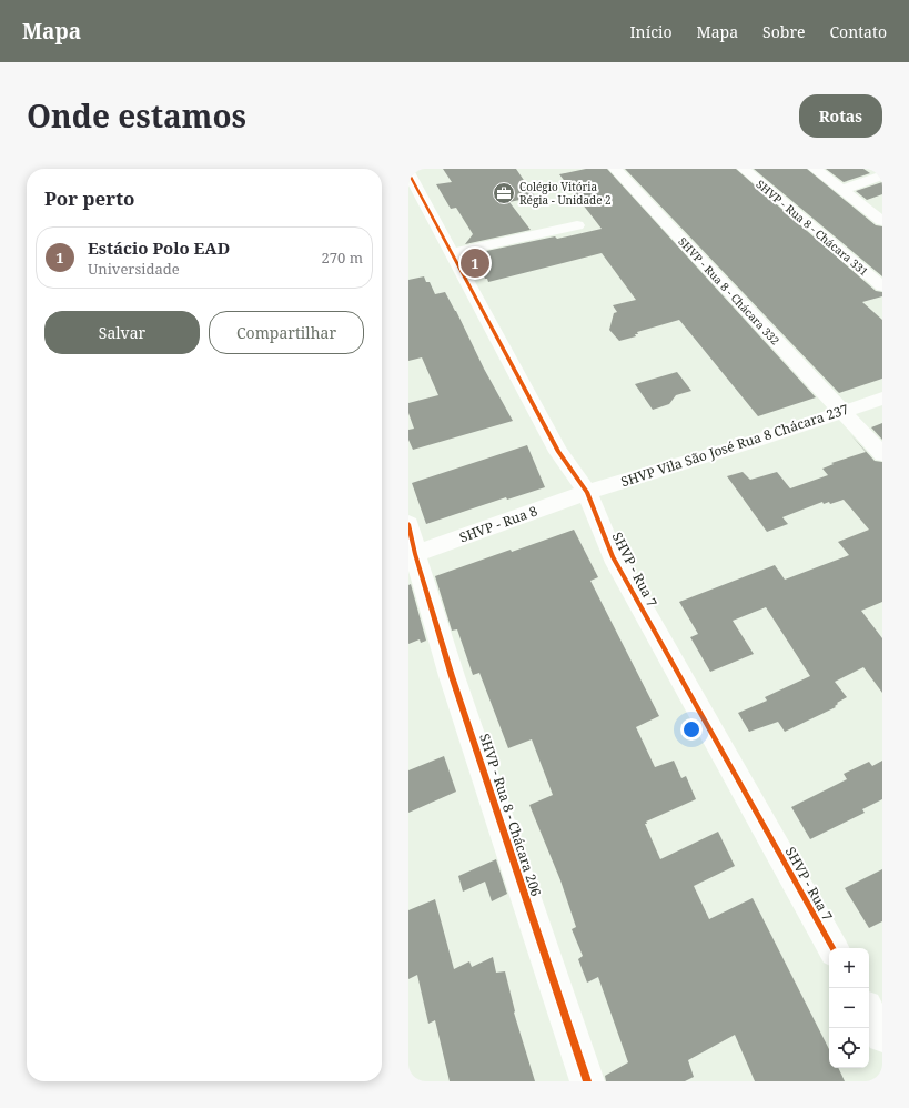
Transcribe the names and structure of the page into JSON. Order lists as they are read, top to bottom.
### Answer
{
  "streets": {
    "street": [
      "SHVP - Rua 8 - Chácara 331",
      "SHVP - Rua 8 - Chácara 332",
      "SHVP Vila São José Rua 8 Chácara 237",
      "SHVP - Rua 8",
      "SHVP - Rua 7",
      "SHVP - Rua 8 - Chácara 206"
    ]
  },
  "crossings": [
    ["SHVP - Rua 8 - Chácara 332", "SHVP Vila São José Rua 8 Chácara 237"],
    ["SHVP Vila São José Rua 8 Chácara 237", "SHVP - Rua 8"],
    ["SHVP Vila São José Rua 8 Chácara 237", "SHVP - Rua 7"],
    ["SHVP - Rua 8", "SHVP - Rua 7"],
    ["SHVP - Rua 8", "SHVP - Rua 8 - Chácara 206"]
  ],
  "places": {
    "office": ["Colégio Vitória Régia - Unidade 2"]
  },
  "page": {
    "header": "Mapa",
    "nav": [
      "Início",
      "Mapa",
      "Sobre",
      "Contato"
    ],
    "title": "Onde estamos",
    "buttons": [
      "Rotas",
      ["Salvar", "Compartilhar"]
    ],
    "heading": "Por perto",
    "list": [
      {
        "mark": "1",
        "name": "Estácio Polo EAD",
        "note": "Universidade",
        "value": "270 m"
      }
    ],
    "pins": "1",
    "map_buttons": ["+", "−"]
  }
}
